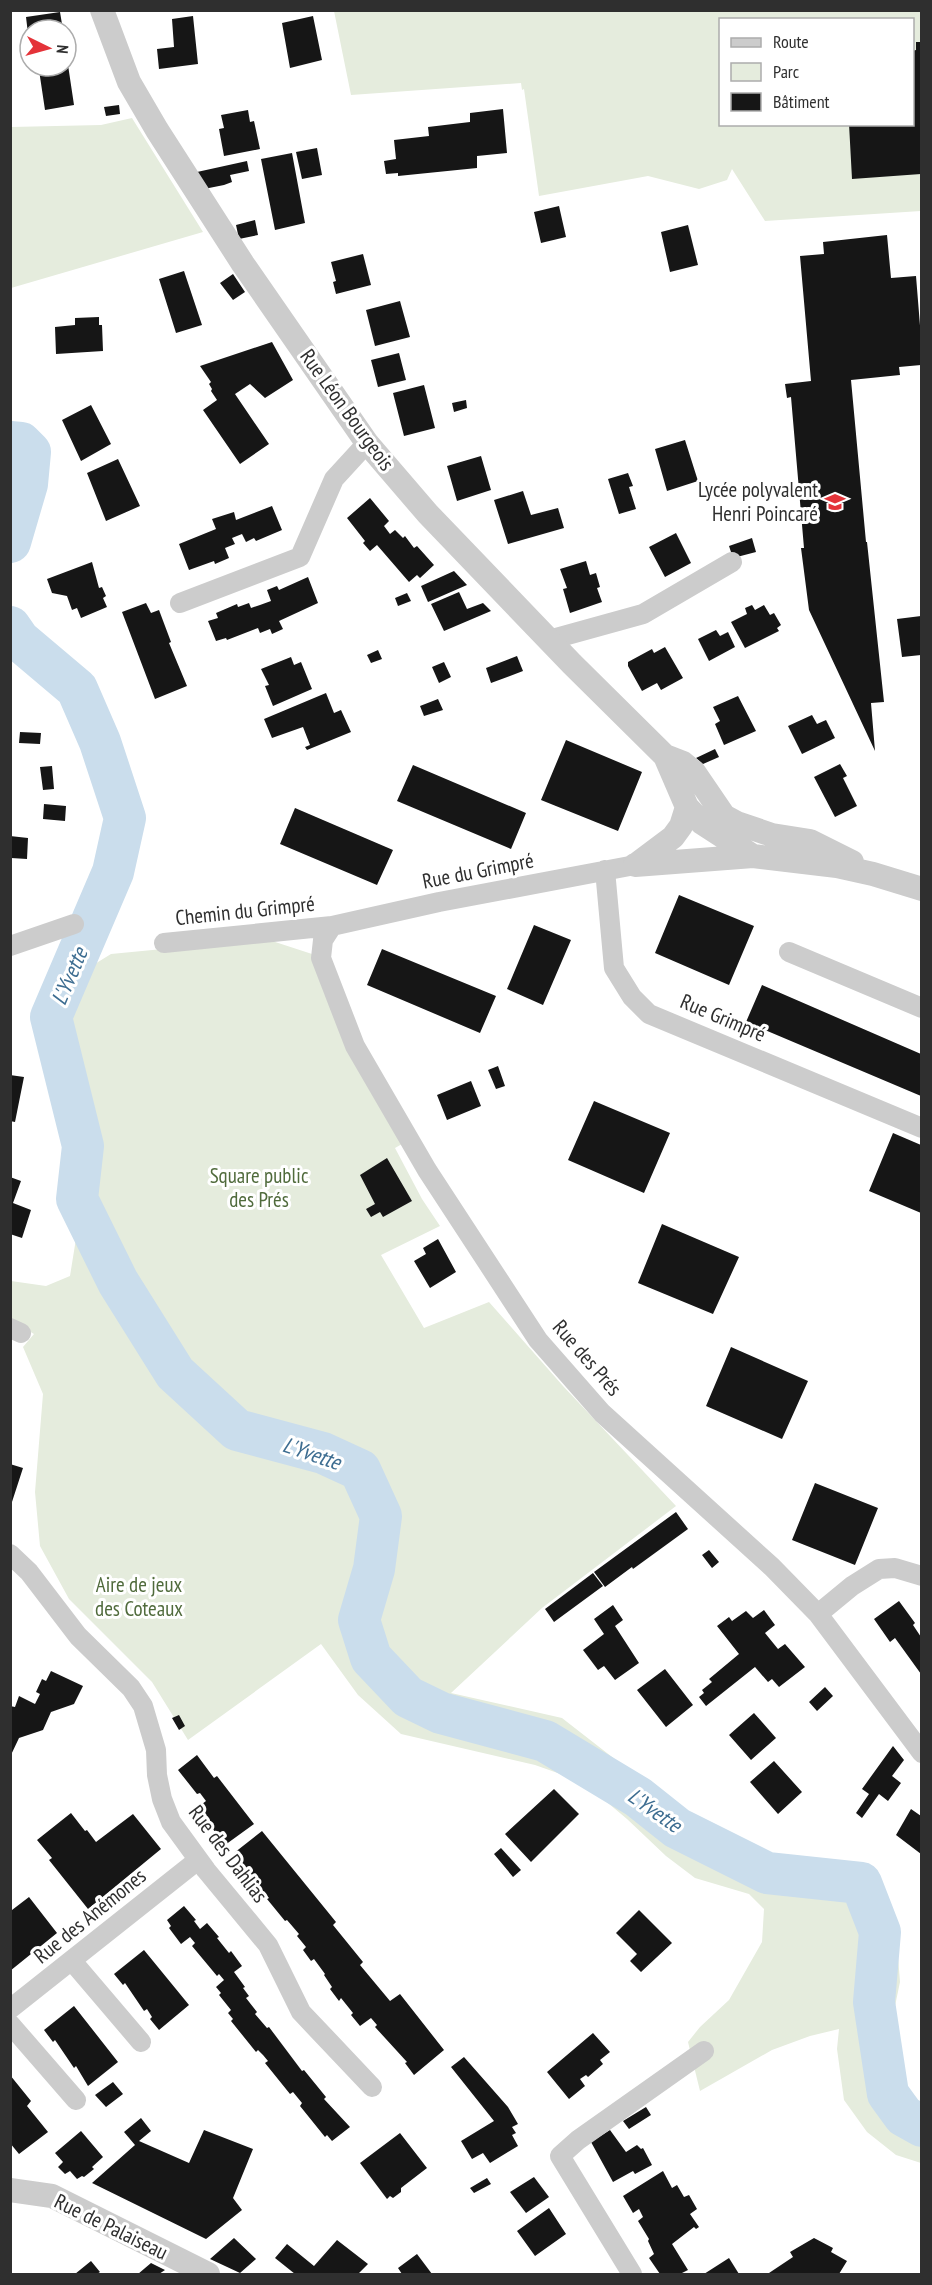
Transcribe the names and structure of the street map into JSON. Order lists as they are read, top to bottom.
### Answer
{
  "streets": {
    "street": [
      "Rue Léon Bourgeois",
      "Rue du Grimpré",
      "Chemin du Grimpré",
      "Rue Grimpré",
      "Rue des Prés",
      "Rue des Dahlias",
      "Rue des Anémones",
      "Rue de Palaiseau"
    ]
  },
  "crossings": [
    ["Rue du Grimpré", "Chemin du Grimpré"],
    ["Rue du Grimpré", "Rue Grimpré"],
    ["Rue du Grimpré", "Rue des Prés"],
    ["Chemin du Grimpré", "Rue des Prés"],
    ["Rue des Dahlias", "Rue des Anémones"]
  ],
  "water": ["L'Yvette"],
  "parks": ["Square public des Prés", "Aire de jeux des Coteaux"],
  "places": {
    "school or university": ["Lycée polyvalent Henri Poincaré"]
  },
  "legend": ["Route", "Parc", "Bâtiment"],
  "north": "right"
}
